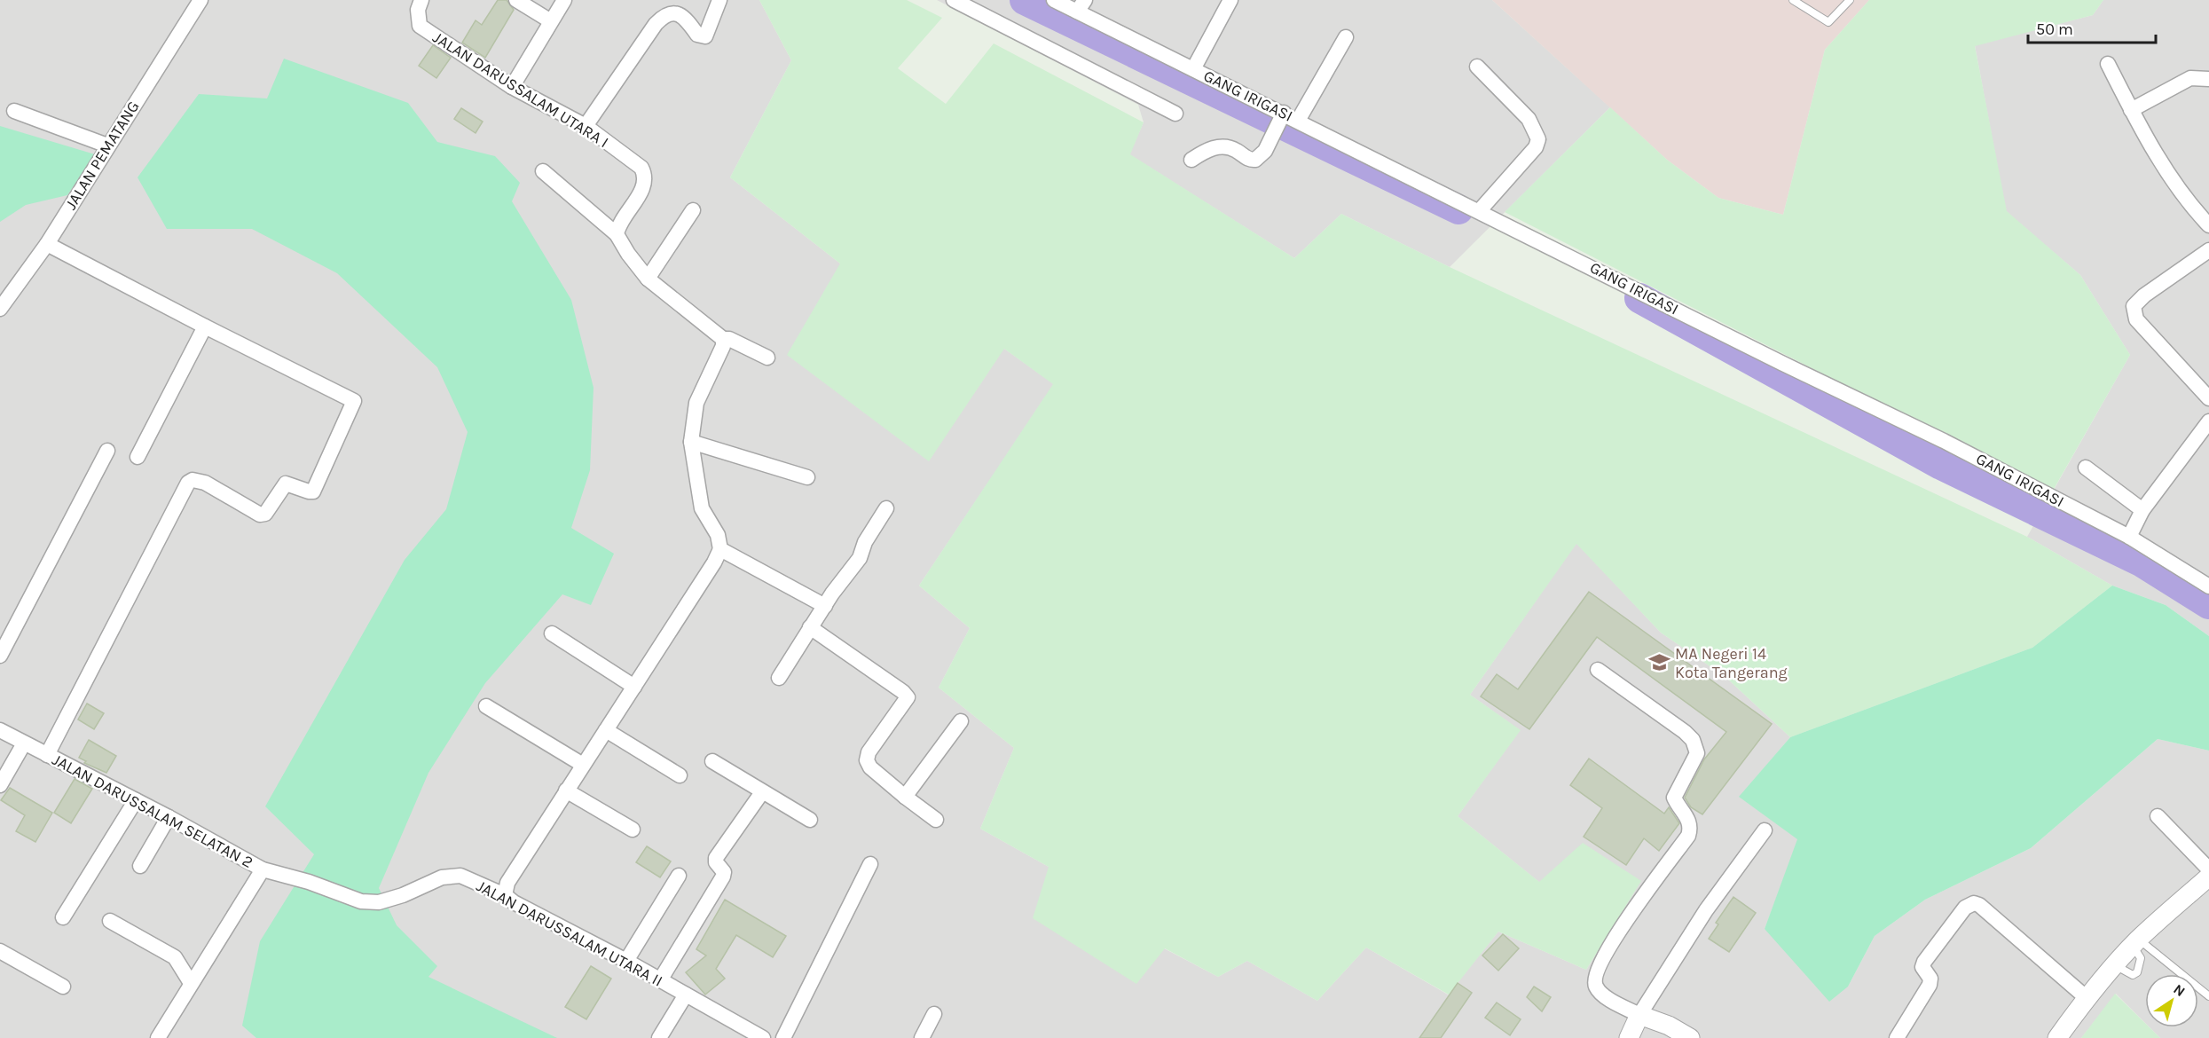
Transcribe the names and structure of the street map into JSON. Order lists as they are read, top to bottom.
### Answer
{
  "streets": {
    "street": [
      "JALAN DARUSSALAM UTARA I",
      "GANG IRIGASI",
      "JALAN PEMATANG",
      "JALAN DARUSSALAM SELATAN 2",
      "JALAN DARUSSALAM UTARA II"
    ]
  },
  "crossings": [
    ["JALAN DARUSSALAM SELATAN 2", "JALAN DARUSSALAM UTARA II"]
  ],
  "places": {
    "school or university": ["MA Negeri 14 Kota Tangerang"]
  },
  "scale_bar": "50 m",
  "north": "top right"
}
